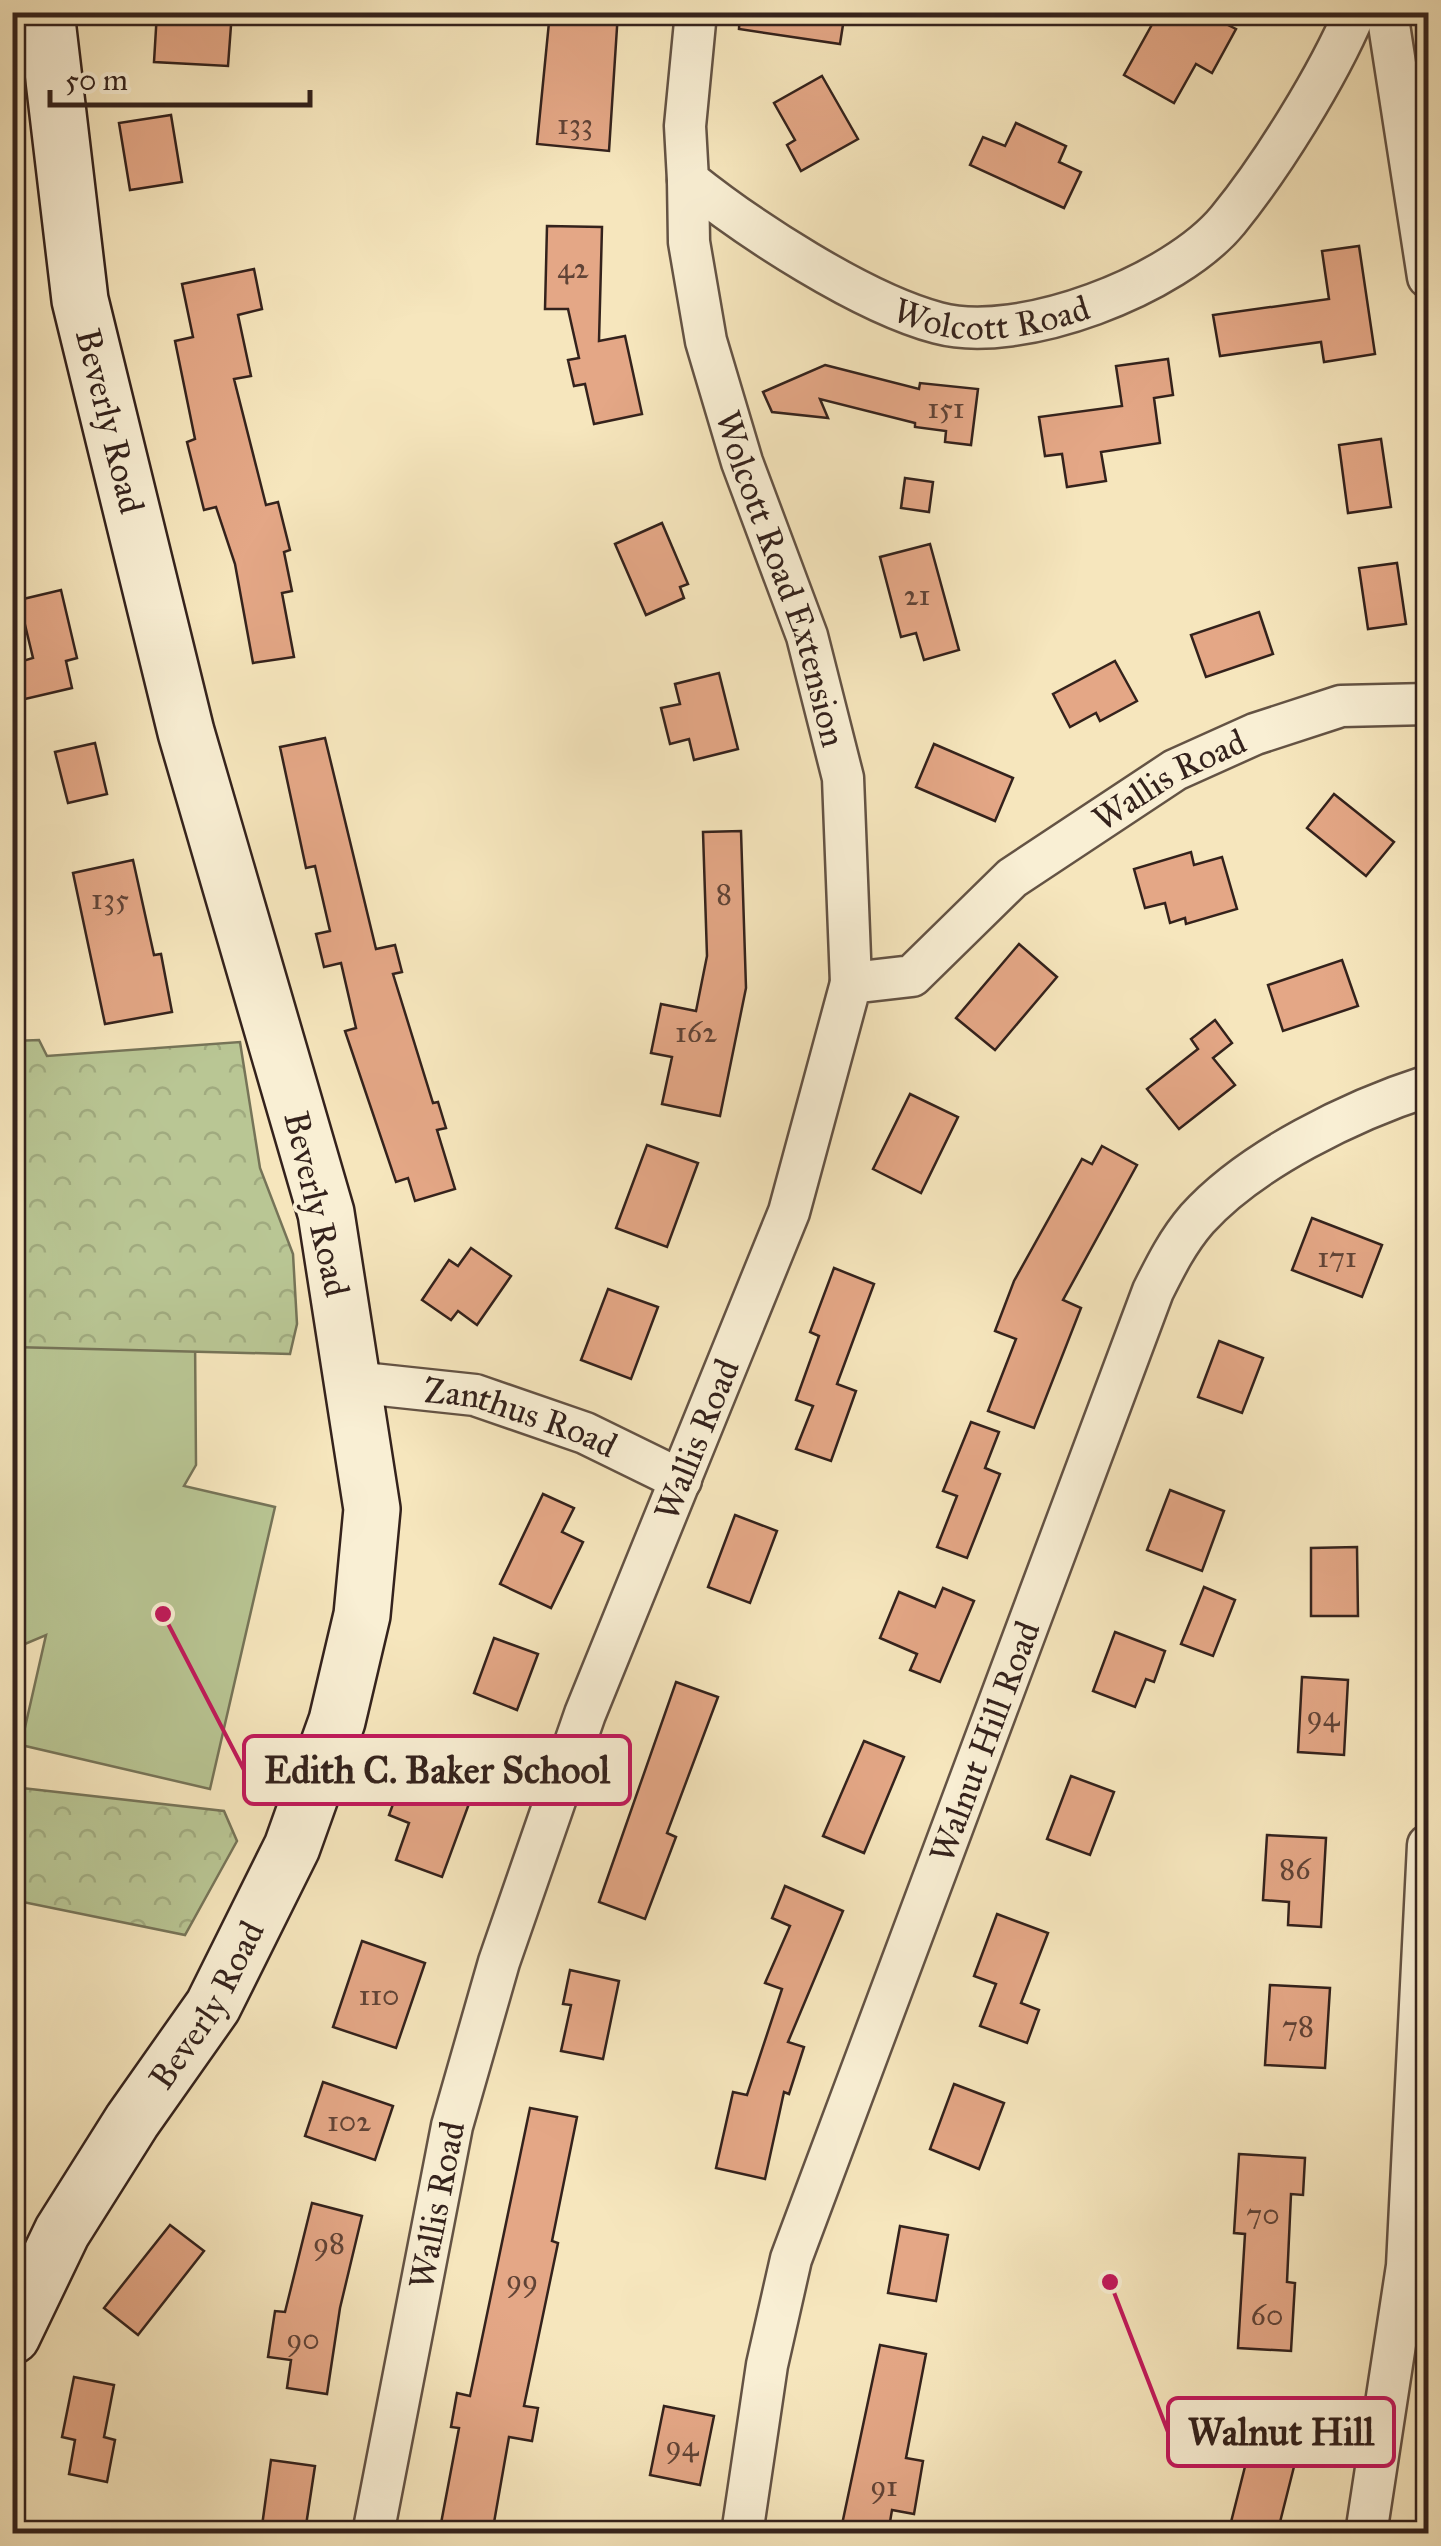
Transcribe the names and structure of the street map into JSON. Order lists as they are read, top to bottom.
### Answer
{
  "streets": {
    "street": [
      "Wolcott Road",
      "Beverly Road",
      "Wolcott Road Extension",
      "Wallis Road",
      "Zanthus Road",
      "Walnut Hill Road"
    ]
  },
  "crossings": [
    ["Wolcott Road", "Wolcott Road Extension"],
    ["Beverly Road", "Zanthus Road"],
    ["Wolcott Road Extension", "Wallis Road"],
    ["Wallis Road", "Zanthus Road"]
  ],
  "places": ["Edith C. Baker School", "Walnut Hill"],
  "house_numbers": [
    "133",
    "42",
    "151",
    "21",
    "8",
    "135",
    "162",
    "171",
    "94",
    "86",
    "110",
    "78",
    "102",
    "70",
    "98",
    "99",
    "60",
    "90",
    "94",
    "91"
  ],
  "scale_bar": "50 m"
}
